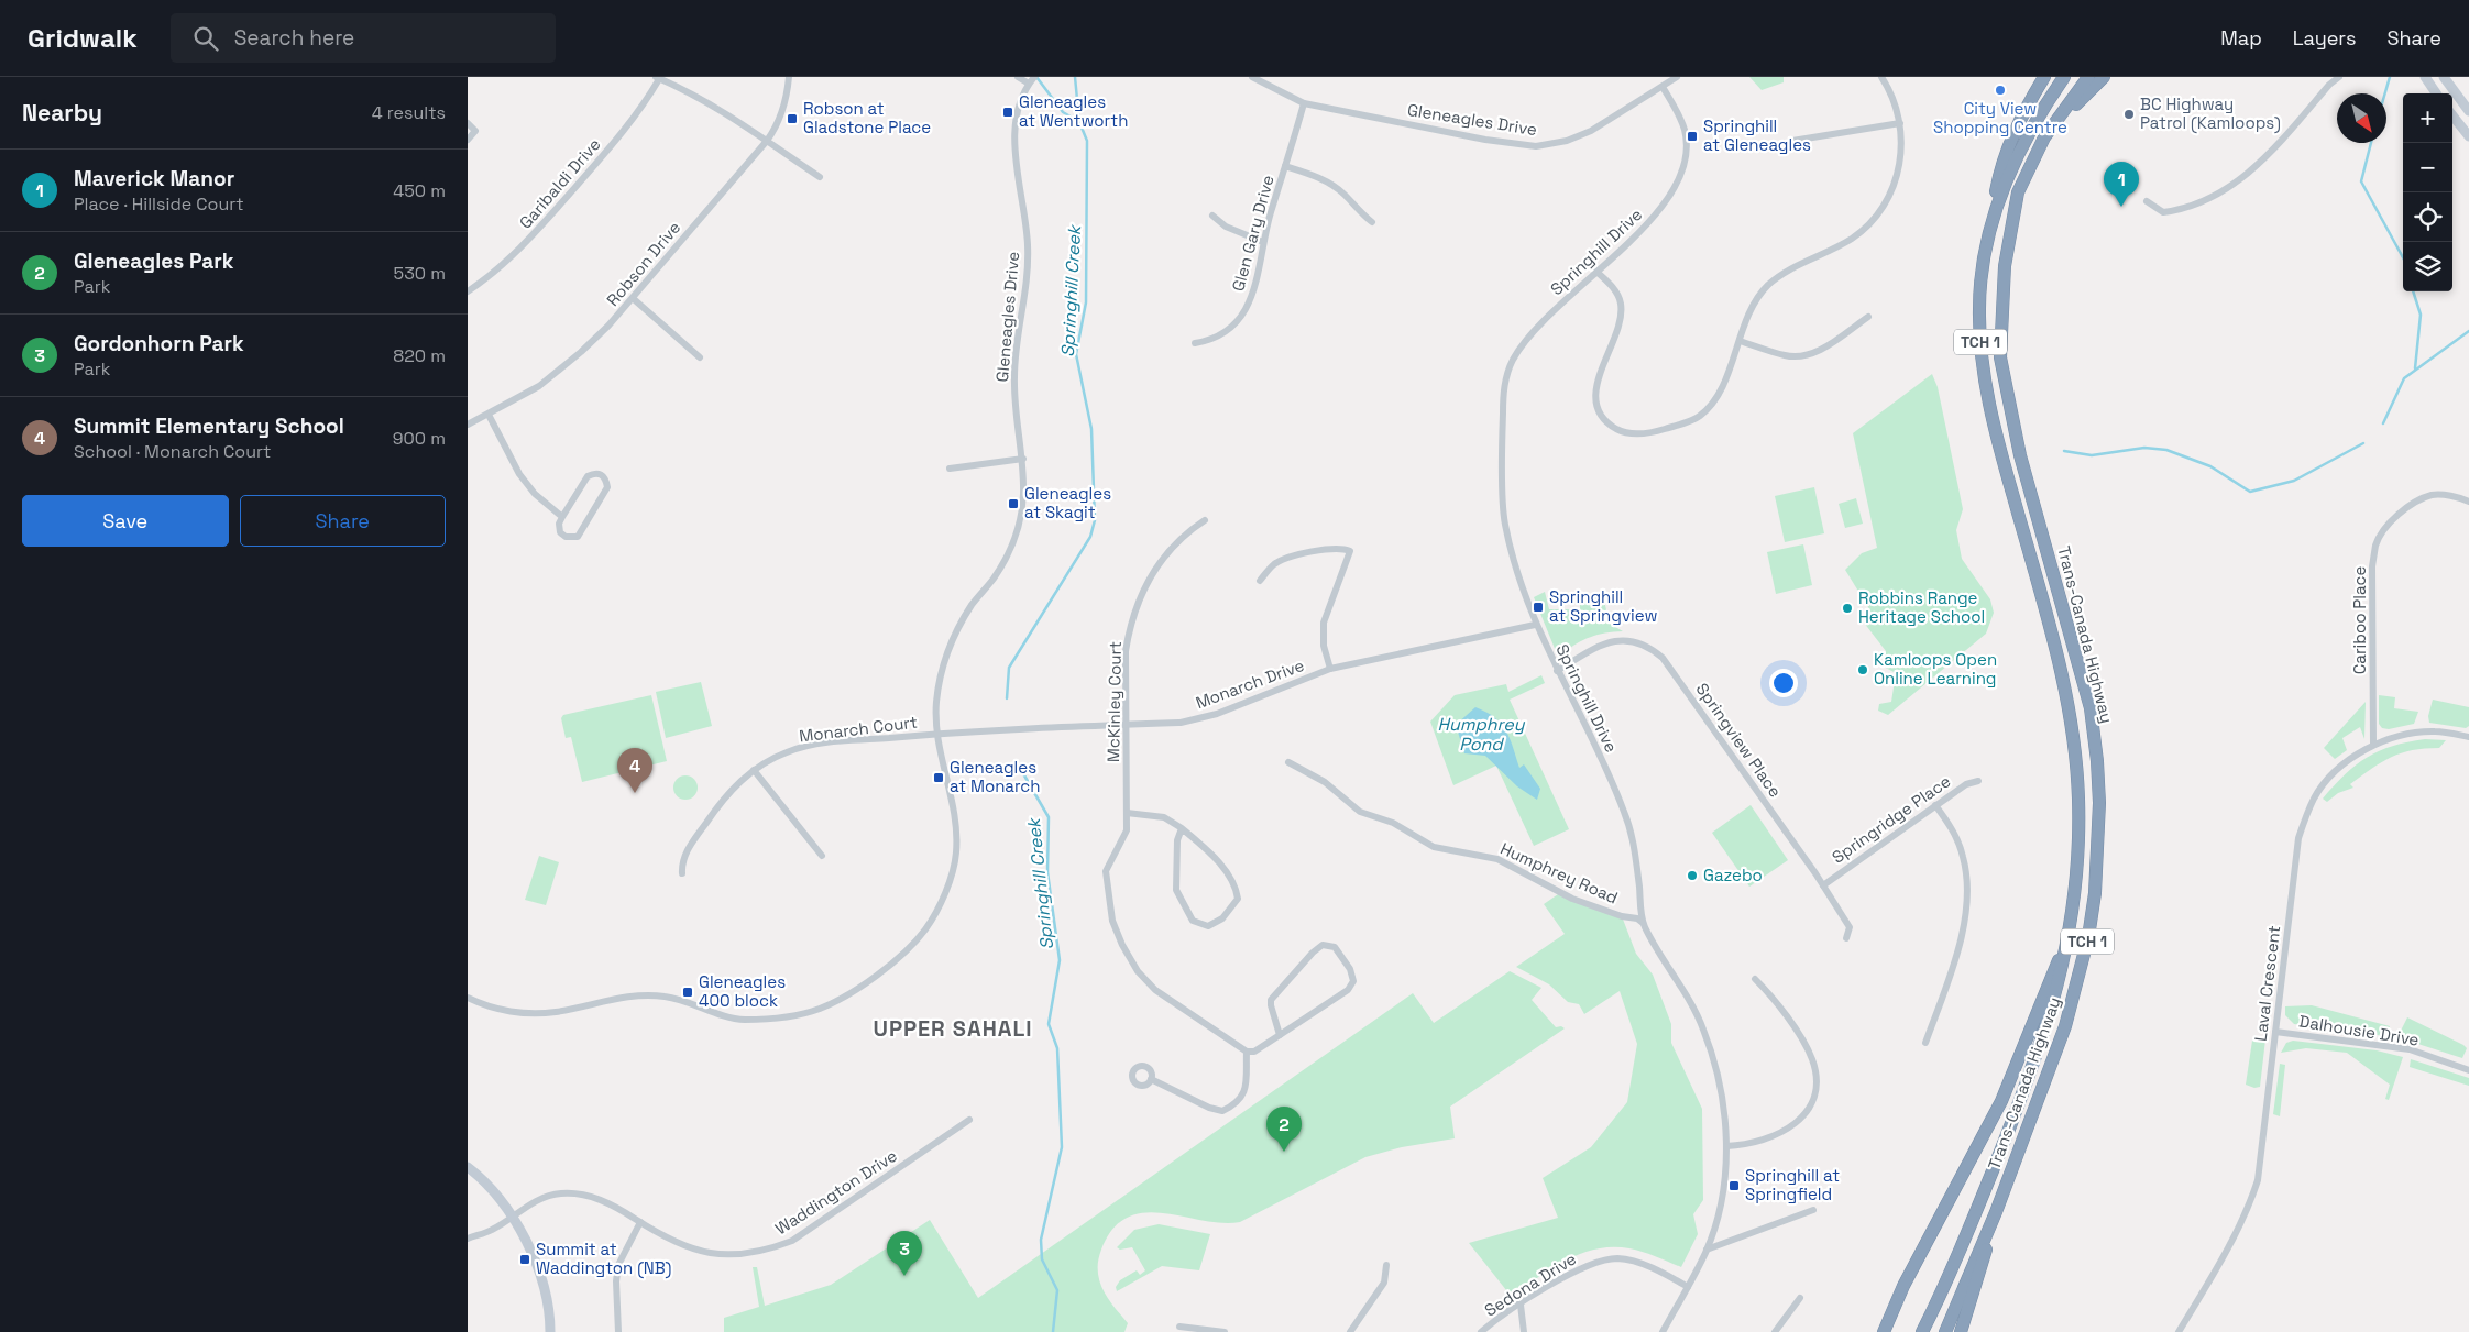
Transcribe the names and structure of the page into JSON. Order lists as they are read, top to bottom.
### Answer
{
  "streets": {
    "highway": ["TCH 1", "Trans-Canada Highway"],
    "street": [
      "Gleneagles Drive",
      "Garibaldi Drive",
      "Glen Gary Drive",
      "Springhill Drive",
      "Robson Drive",
      "Cariboo Place",
      "Monarch Drive",
      "McKinley Court",
      "Monarch Court",
      "Springview Place",
      "Springridge Place",
      "Humphrey Road",
      "Laval Crescent",
      "Dalhousie Drive",
      "Waddington Drive",
      "Sedona Drive"
    ]
  },
  "crossings": [
    ["Gleneagles Drive", "Glen Gary Drive"],
    ["Gleneagles Drive", "Springhill Drive"],
    ["Gleneagles Drive", "Monarch Drive"],
    ["Gleneagles Drive", "Monarch Court"],
    ["Springhill Drive", "Monarch Drive"],
    ["Springhill Drive", "Springview Place"],
    ["Springhill Drive", "Humphrey Road"],
    ["Springhill Drive", "Sedona Drive"],
    ["Cariboo Place", "Laval Crescent"],
    ["Monarch Drive", "McKinley Court"],
    ["Monarch Drive", "Monarch Court"],
    ["Springview Place", "Springridge Place"],
    ["Laval Crescent", "Dalhousie Drive"]
  ],
  "districts": ["UPPER SAHALI"],
  "water": ["Springhill Creek", "Humphrey Pond"],
  "places": {
    "other": [
      "City View Shopping Centre",
      "BC Highway Patrol (Kamloops)",
      "Robbins Range Heritage School",
      "Kamloops Open Online Learning",
      "Gazebo"
    ],
    "transit": [
      "Gleneagles at Wentworth",
      "Robson at Gladstone Place",
      "Springhill at Gleneagles",
      "Gleneagles at Skagit",
      "Springhill at Springview",
      "Gleneagles at Monarch",
      "Gleneagles 400 block",
      "Springhill at Springfield",
      "Summit at Waddington (NB)"
    ]
  },
  "north": "bottom right",
  "page": {
    "header": "Gridwalk",
    "search": "Search here",
    "nav": ["Map", "Layers", "Share"],
    "heading": ["Nearby", "4 results"],
    "map_buttons": ["+", "−"],
    "list": [
      {
        "mark": "1",
        "name": "Maverick Manor",
        "note": "Place · Hillside Court",
        "value": "450 m"
      },
      {
        "mark": "2",
        "name": "Gleneagles Park",
        "note": "Park",
        "value": "530 m"
      },
      {
        "mark": "3",
        "name": "Gordonhorn Park",
        "note": "Park",
        "value": "820 m"
      },
      {
        "mark": "4",
        "name": "Summit Elementary School",
        "note": "School · Monarch Court",
        "value": "900 m"
      }
    ],
    "pins": [
      "1",
      "4",
      "2",
      "3"
    ],
    "buttons": ["Save", "Share"]
  }
}
